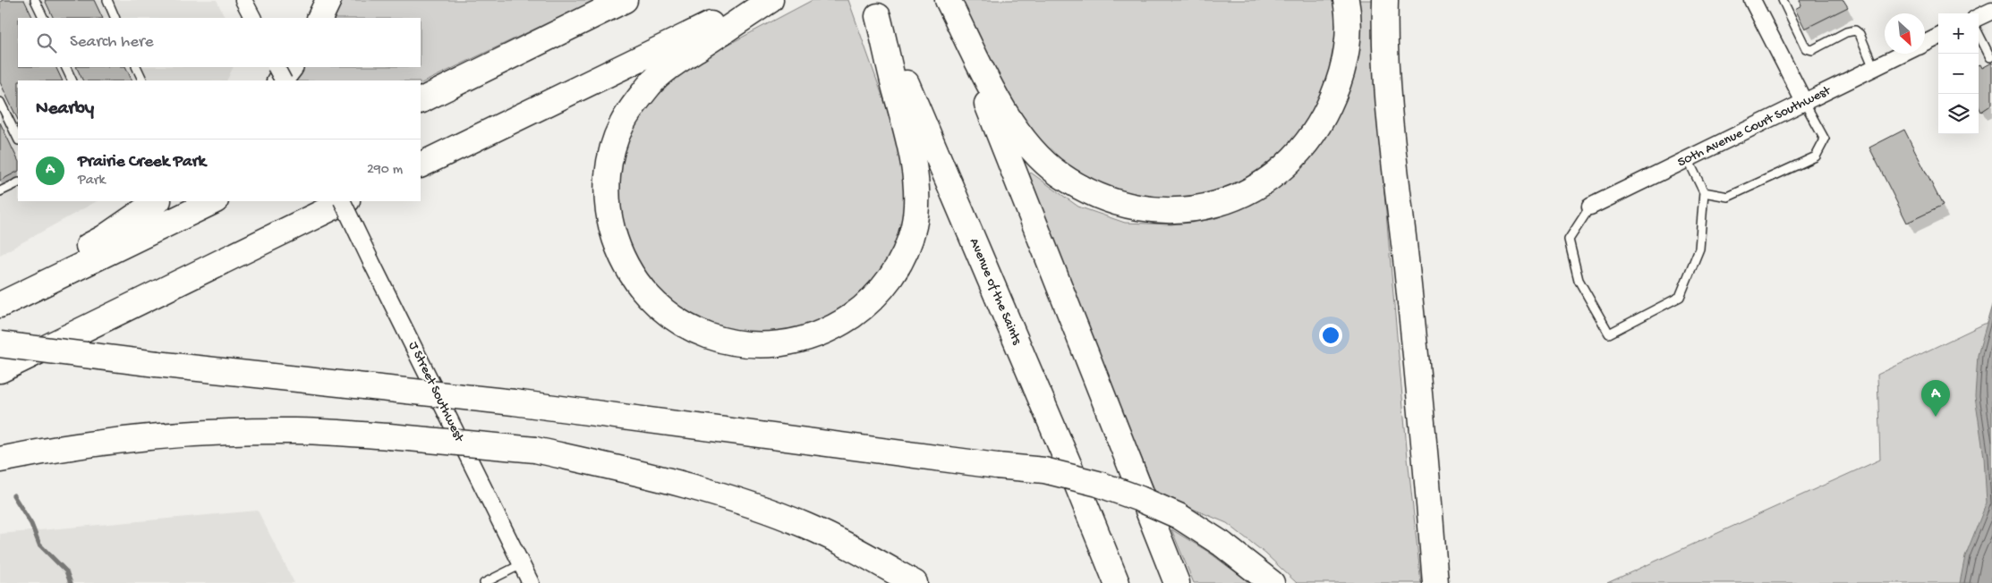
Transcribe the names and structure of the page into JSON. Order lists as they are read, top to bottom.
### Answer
{
  "streets": {
    "highway": ["Avenue of the Saints"],
    "street": ["50th Avenue Court Southwest", "J Street Southwest"]
  },
  "north": "bottom right",
  "page": {
    "map_buttons": ["+", "−"],
    "search": "Search here",
    "heading": "Nearby",
    "list": [
      {
        "mark": "A",
        "name": "Prairie Creek Park",
        "note": "Park",
        "value": "290 m"
      }
    ],
    "pins": "A"
  }
}
